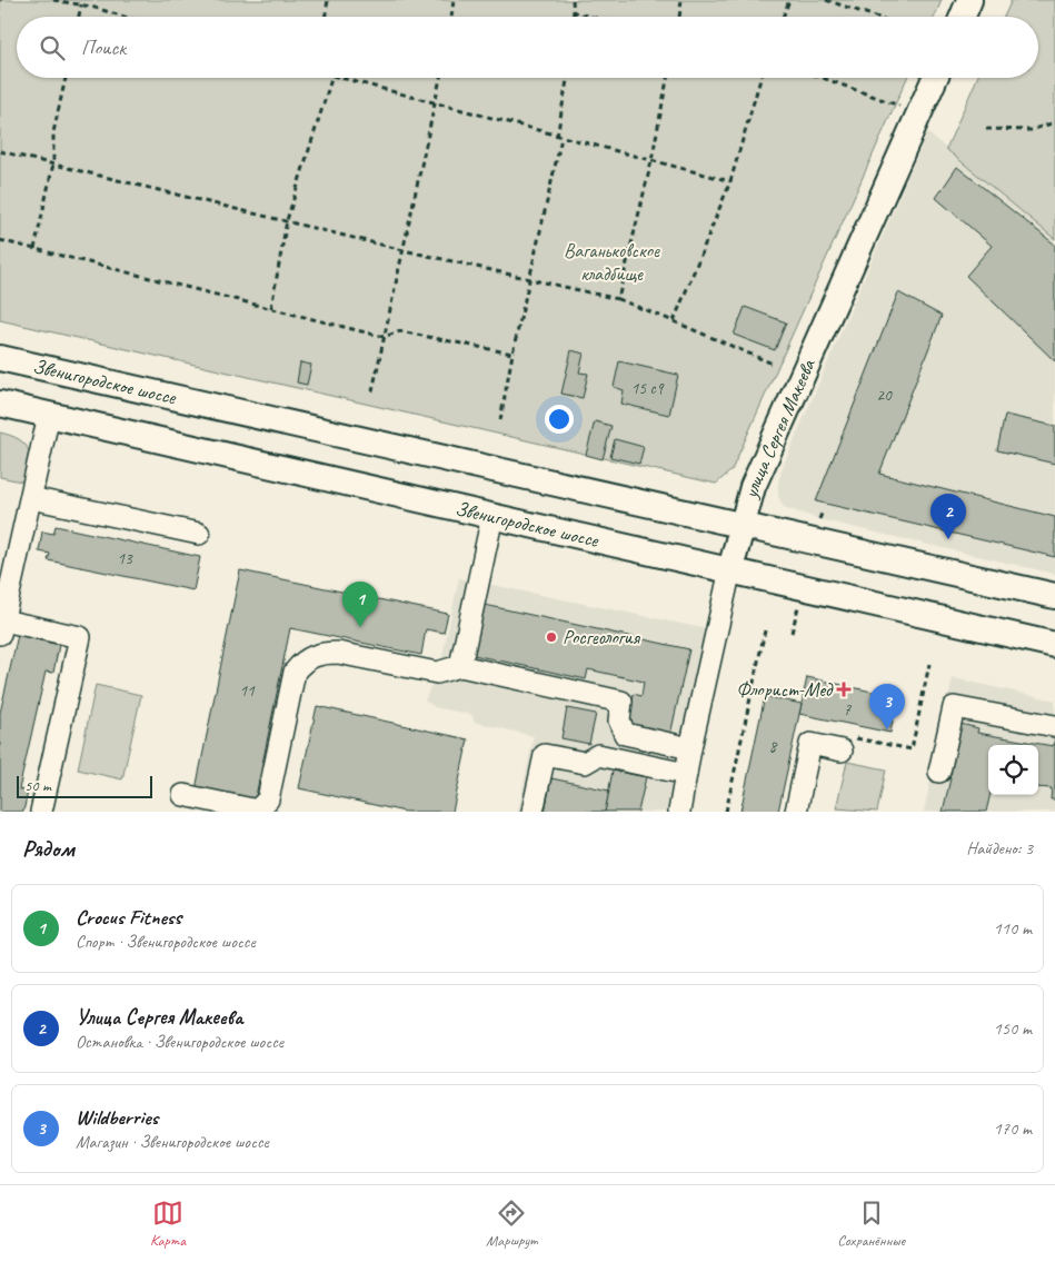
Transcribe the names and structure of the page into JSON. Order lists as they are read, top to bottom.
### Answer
{
  "streets": {
    "main road": ["Звенигородское шоссе", "улица Сергея Макеева"]
  },
  "crossings": [
    ["Звенигородское шоссе", "улица Сергея Макеева"]
  ],
  "parks": ["Ваганьковское кладбище"],
  "places": {
    "other": ["Росгеология"],
    "health": ["Флорист-Мед"]
  },
  "house_numbers": [
    "15 с9",
    "20",
    "13",
    "11",
    "7",
    "8"
  ],
  "scale_bar": "50 m",
  "page": {
    "search": "Поиск",
    "pins": ["2", "1", "3"],
    "scale": "50 m",
    "heading": ["Рядом", "Найдено: 3"],
    "list": [
      {
        "mark": "1",
        "name": "Crocus Fitness",
        "note": "Спорт · Звенигородское шоссе",
        "value": "110 m"
      },
      {
        "mark": "2",
        "name": "Улица Сергея Макеева",
        "note": "Остановка · Звенигородское шоссе",
        "value": "150 m"
      },
      {
        "mark": "3",
        "name": "Wildberries",
        "note": "Магазин · Звенигородское шоссе",
        "value": "170 m"
      }
    ],
    "nav": ["Карта", "Маршрут", "Сохранённые"]
  }
}
